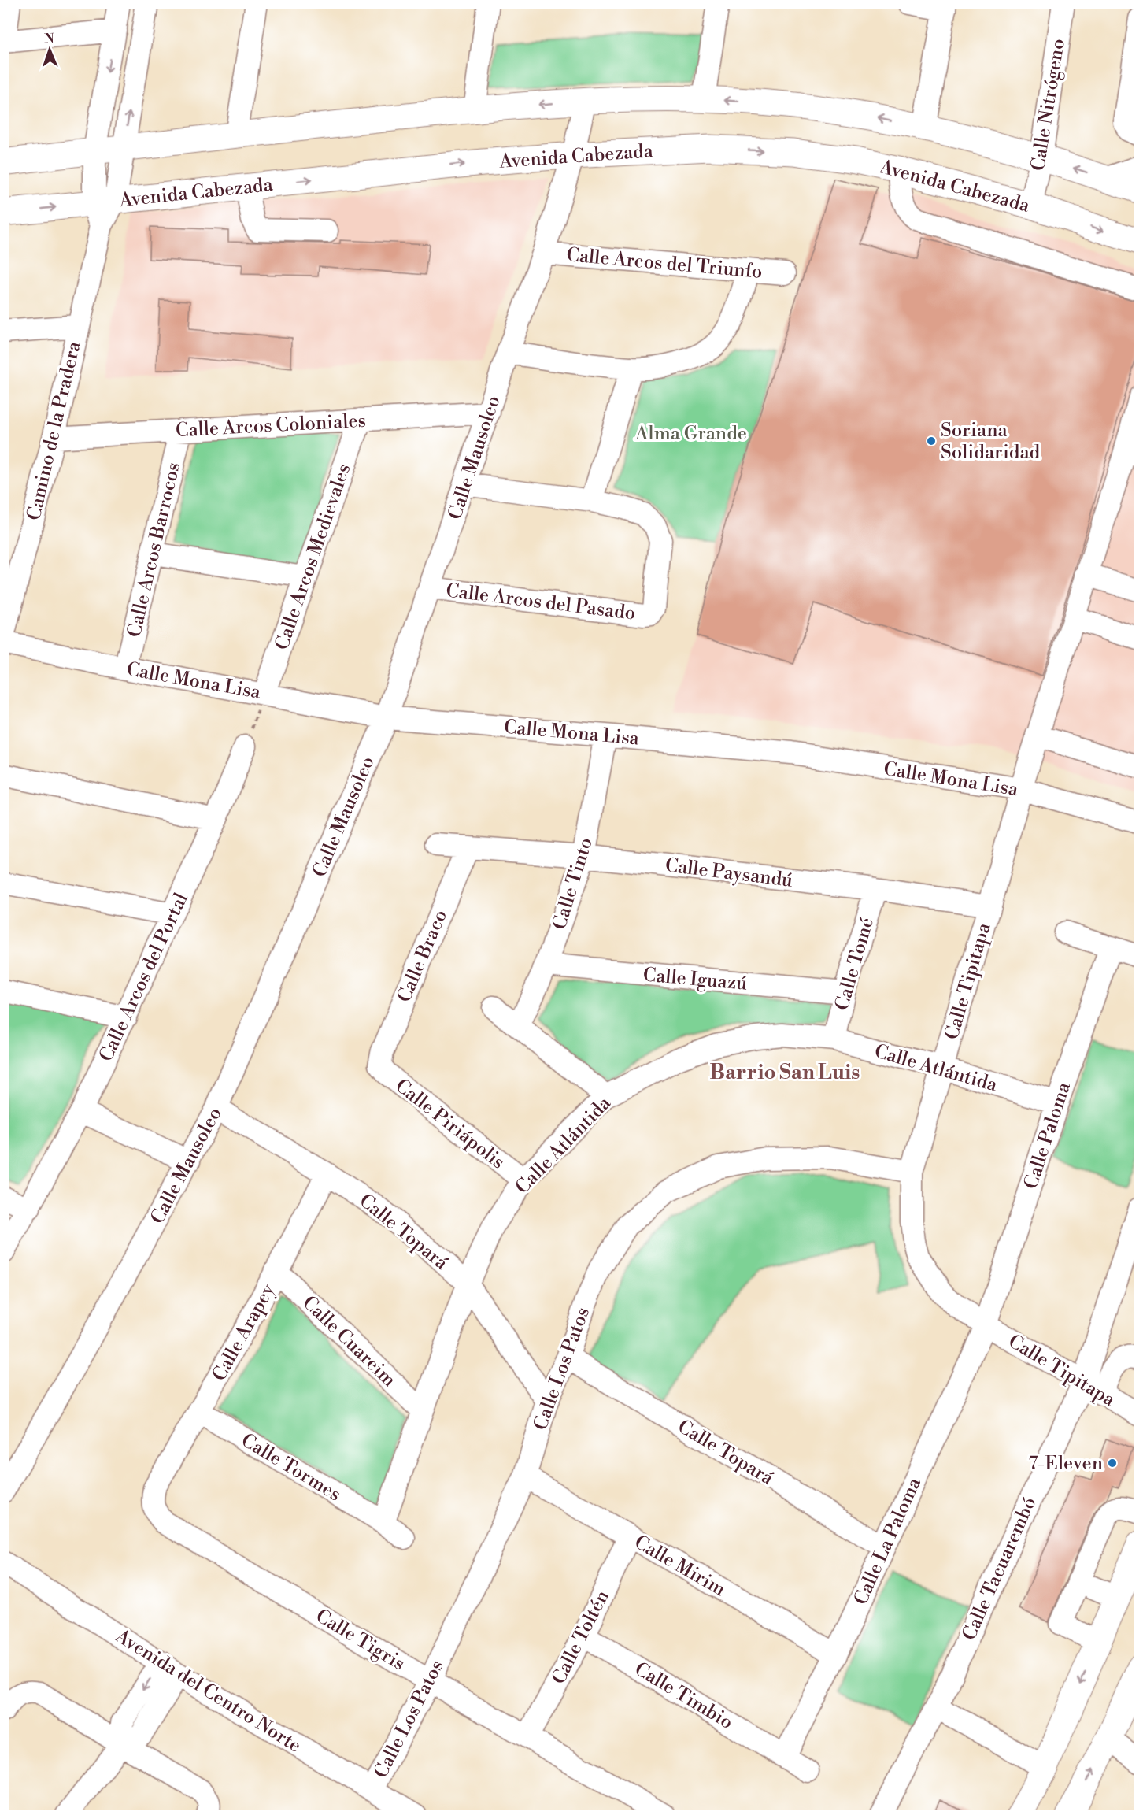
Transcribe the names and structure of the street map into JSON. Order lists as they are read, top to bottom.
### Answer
{
  "streets": {
    "main road": ["Avenida Cabezada"],
    "street": [
      "Calle Nitrógeno",
      "Calle Arcos del Triunfo",
      "Calle Arcos Coloniales",
      "Camino de la Pradera",
      "Calle Mausoleo",
      "Calle Arcos Barrocos",
      "Calle Arcos Medievales",
      "Calle Arcos del Pasado",
      "Calle Mona Lisa",
      "Calle Paysandú",
      "Calle Tinto",
      "Calle Braco",
      "Calle Tomé",
      "Calle Arcos del Portal",
      "Calle Iguazú",
      "Calle Tipitapa",
      "Calle Atlántida",
      "Calle Piriápolis",
      "Calle Paloma",
      "Calle Topará",
      "Calle Arapey",
      "Calle Cuareim",
      "Calle Los Patos",
      "Calle Tormes",
      "Calle La Paloma",
      "Calle Mirim",
      "Calle Tacuarembó",
      "Calle Toltén",
      "Calle Tigris",
      "Avenida del Centro Norte",
      "Calle Timbio"
    ]
  },
  "crossings": [
    ["Calle Nitrógeno", "Avenida Cabezada"],
    ["Avenida Cabezada", "Camino de la Pradera"],
    ["Avenida Cabezada", "Calle Mausoleo"],
    ["Calle Arcos del Triunfo", "Calle Mausoleo"],
    ["Calle Arcos Coloniales", "Camino de la Pradera"],
    ["Calle Arcos Coloniales", "Calle Mausoleo"],
    ["Calle Arcos Coloniales", "Calle Arcos Barrocos"],
    ["Calle Arcos Coloniales", "Calle Arcos Medievales"],
    ["Calle Mausoleo", "Calle Arcos del Pasado"],
    ["Calle Mausoleo", "Calle Mona Lisa"],
    ["Calle Mausoleo", "Calle Topará"],
    ["Calle Arcos Barrocos", "Calle Mona Lisa"],
    ["Calle Arcos Medievales", "Calle Mona Lisa"],
    ["Calle Mona Lisa", "Calle Tinto"],
    ["Calle Mona Lisa", "Calle Tipitapa"],
    ["Calle Paysandú", "Calle Tinto"],
    ["Calle Paysandú", "Calle Braco"],
    ["Calle Paysandú", "Calle Tomé"],
    ["Calle Paysandú", "Calle Tipitapa"],
    ["Calle Tinto", "Calle Iguazú"],
    ["Calle Braco", "Calle Piriápolis"],
    ["Calle Tomé", "Calle Iguazú"],
    ["Calle Tomé", "Calle Atlántida"],
    ["Calle Tipitapa", "Calle Atlántida"],
    ["Calle Tipitapa", "Calle Paloma"],
    ["Calle Tipitapa", "Calle Los Patos"],
    ["Calle Tipitapa", "Calle La Paloma"],
    ["Calle Tipitapa", "Calle Tacuarembó"],
    ["Calle Atlántida", "Calle Piriápolis"],
    ["Calle Atlántida", "Calle Paloma"],
    ["Calle Atlántida", "Calle Topará"],
    ["Calle Atlántida", "Calle Cuareim"],
    ["Calle Atlántida", "Calle Tormes"],
    ["Calle Paloma", "Calle La Paloma"],
    ["Calle Topará", "Calle Arapey"],
    ["Calle Topará", "Calle Los Patos"],
    ["Calle Topará", "Calle La Paloma"],
    ["Calle Arapey", "Calle Cuareim"],
    ["Calle Arapey", "Calle Tormes"],
    ["Calle Arapey", "Calle Tigris"],
    ["Calle Los Patos", "Calle Mirim"],
    ["Calle Los Patos", "Calle Tigris"],
    ["Calle Los Patos", "Avenida del Centro Norte"],
    ["Calle La Paloma", "Calle Mirim"],
    ["Calle La Paloma", "Calle Timbio"],
    ["Calle Mirim", "Calle Toltén"],
    ["Calle Toltén", "Calle Tigris"],
    ["Calle Toltén", "Calle Timbio"]
  ],
  "districts": ["Barrio San Luis"],
  "parks": ["Alma Grande"],
  "places": ["Soriana Solidaridad", "7-Eleven"],
  "north": "top"
}
